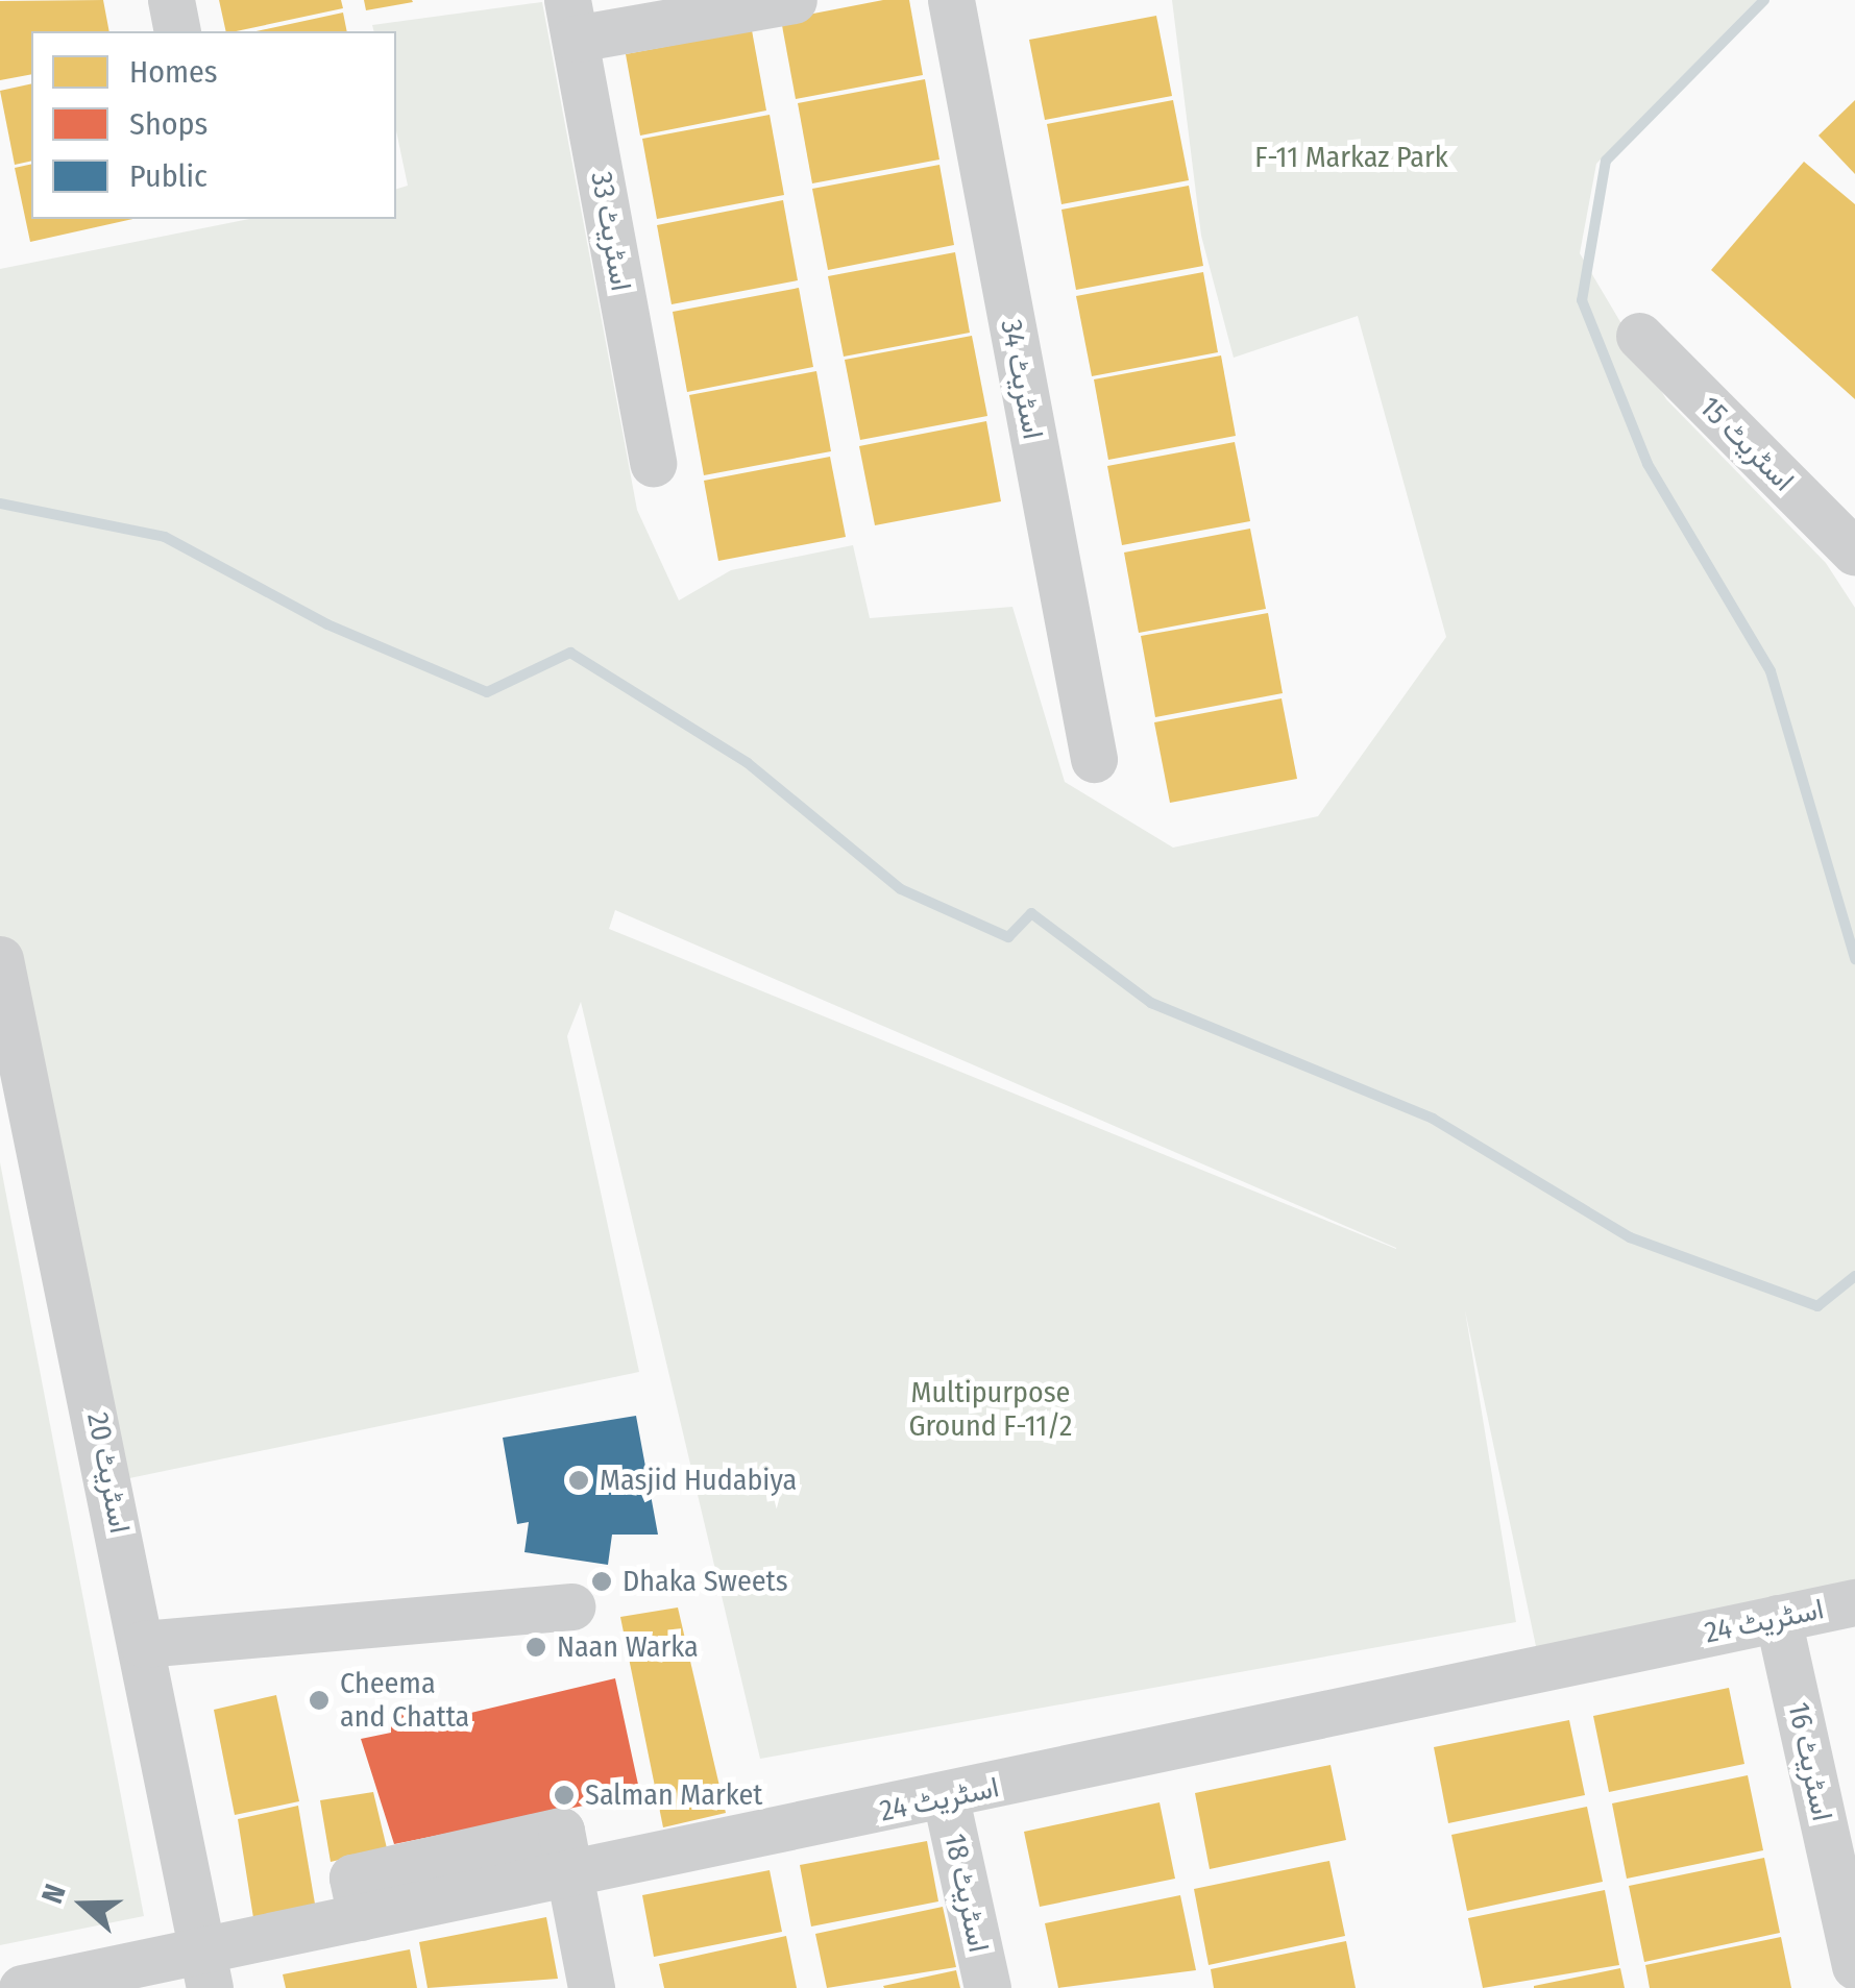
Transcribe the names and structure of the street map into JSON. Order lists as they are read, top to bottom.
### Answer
{
  "streets": {
    "street": [
      "اسٹریٹ 33",
      "اسٹریٹ 34",
      "اسٹریٹ 15",
      "اسٹریٹ 20",
      "اسٹریٹ 24",
      "اسٹریٹ 16",
      "اسٹریٹ 18"
    ]
  },
  "crossings": [
    ["اسٹریٹ 20", "اسٹریٹ 24"],
    ["اسٹریٹ 24", "اسٹریٹ 16"],
    ["اسٹریٹ 24", "اسٹریٹ 18"]
  ],
  "parks": ["F-11 Markaz Park", "Multipurpose Ground F-11/2"],
  "places": [
    "Masjid Hudabiya",
    "Dhaka Sweets",
    "Naan Warka",
    "Cheema and Chatta",
    "Salman Market"
  ],
  "legend": ["Homes", "Shops", "Public"],
  "north": "left"
}
